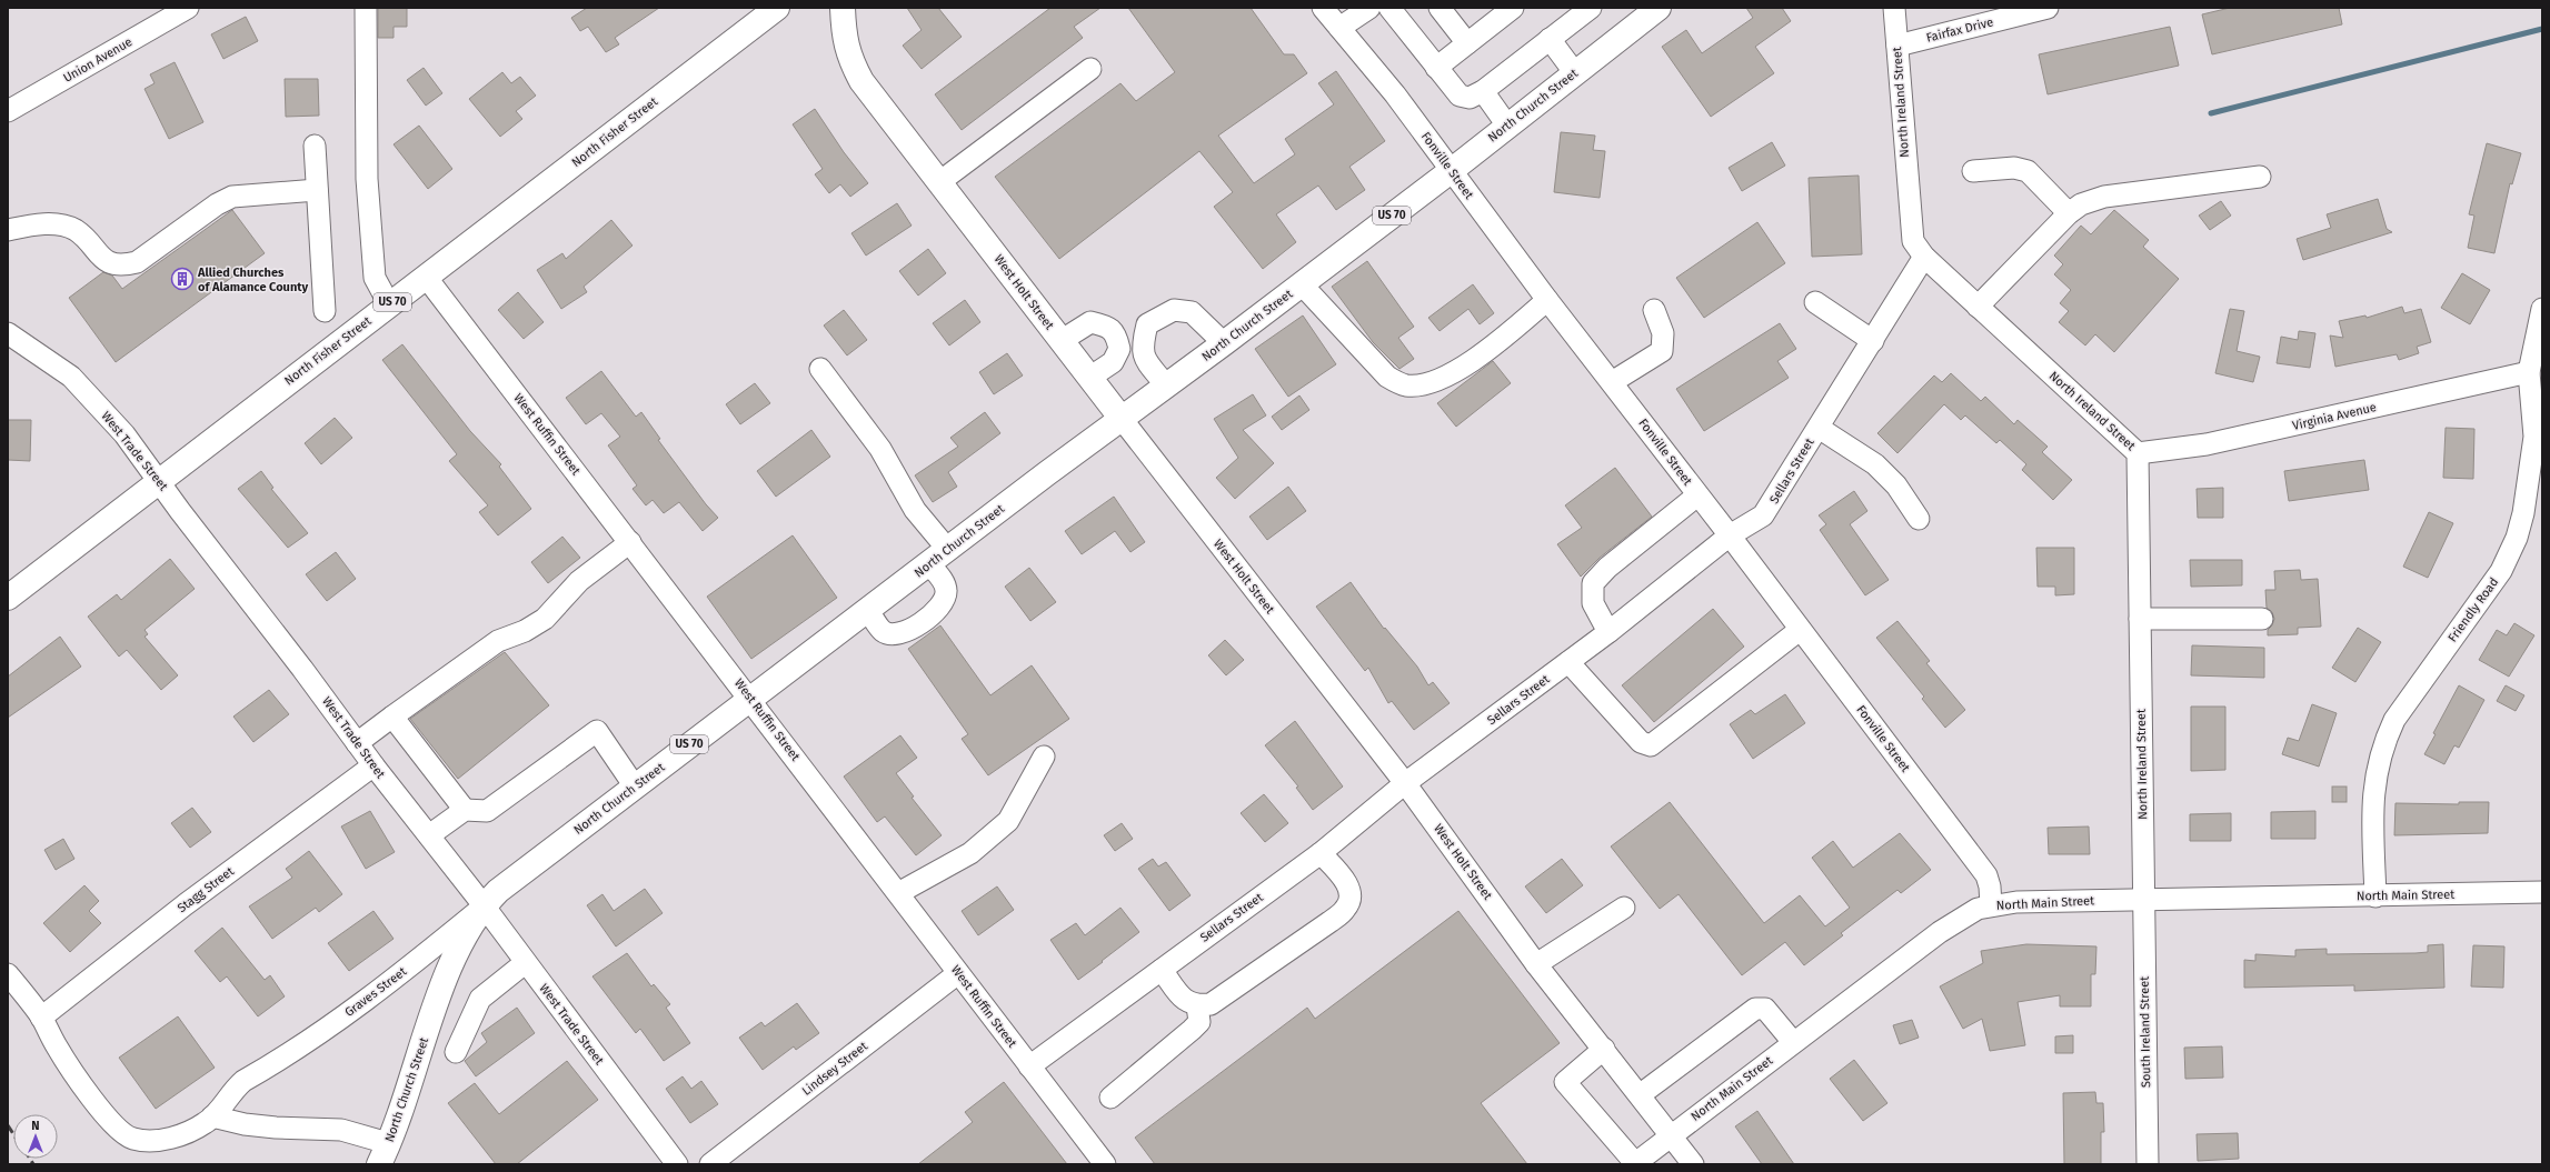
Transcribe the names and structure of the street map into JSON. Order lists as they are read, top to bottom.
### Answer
{
  "streets": {
    "main road": [
      "North Church Street",
      "North Fisher Street",
      "US 70",
      "West Holt Street"
    ],
    "street": [
      "Fairfax Drive",
      "Union Avenue",
      "North Ireland Street",
      "Fonville Street",
      "Virginia Avenue",
      "West Ruffin Street",
      "West Trade Street",
      "Sellars Street",
      "Friendly Road",
      "Stagg Street",
      "North Main Street",
      "Graves Street",
      "South Ireland Street",
      "Lindsey Street"
    ]
  },
  "crossings": [
    ["Fairfax Drive", "North Ireland Street"],
    ["North Ireland Street", "Virginia Avenue"],
    ["North Ireland Street", "Sellars Street"],
    ["North Ireland Street", "North Main Street"],
    ["North Ireland Street", "South Ireland Street"],
    ["North Church Street", "Fonville Street"],
    ["North Church Street", "West Holt Street"],
    ["North Church Street", "West Ruffin Street"],
    ["North Church Street", "West Trade Street"],
    ["North Church Street", "Graves Street"],
    ["North Fisher Street", "West Ruffin Street"],
    ["North Fisher Street", "West Trade Street"],
    ["Fonville Street", "Sellars Street"],
    ["Fonville Street", "North Main Street"],
    ["West Holt Street", "Sellars Street"],
    ["West Holt Street", "North Main Street"],
    ["Virginia Avenue", "Friendly Road"],
    ["West Ruffin Street", "Sellars Street"],
    ["West Ruffin Street", "Lindsey Street"],
    ["West Trade Street", "Stagg Street"],
    ["West Trade Street", "Graves Street"],
    ["Friendly Road", "North Main Street"],
    ["North Main Street", "South Ireland Street"]
  ],
  "places": {
    "building": ["Allied Churches of Alamance County"]
  },
  "north": "top"
}
